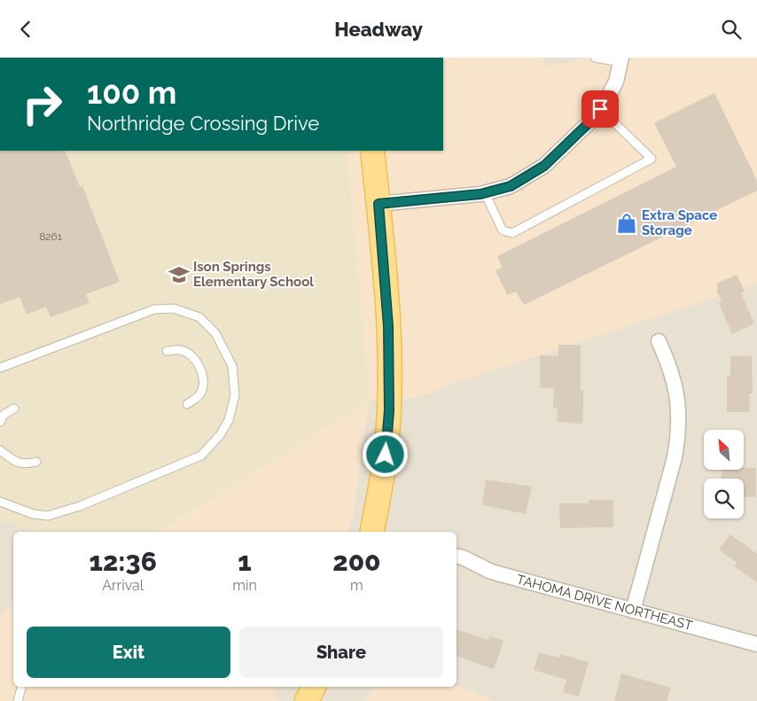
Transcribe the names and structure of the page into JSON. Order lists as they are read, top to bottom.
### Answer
{
  "streets": {
    "street": ["TAHOMA DRIVE NORTHEAST"]
  },
  "places": {
    "shop": ["Extra Space Storage"],
    "school or university": ["Ison Springs Elementary School"]
  },
  "house_numbers": ["8261"],
  "north": "top left",
  "page": {
    "header": "Headway",
    "turn": ["100 m", "Northridge Crossing Drive"],
    "eta": [
      "12:36",
      "Arrival",
      "1",
      "min",
      "200",
      "m"
    ],
    "buttons": ["Exit", "Share"]
  }
}
